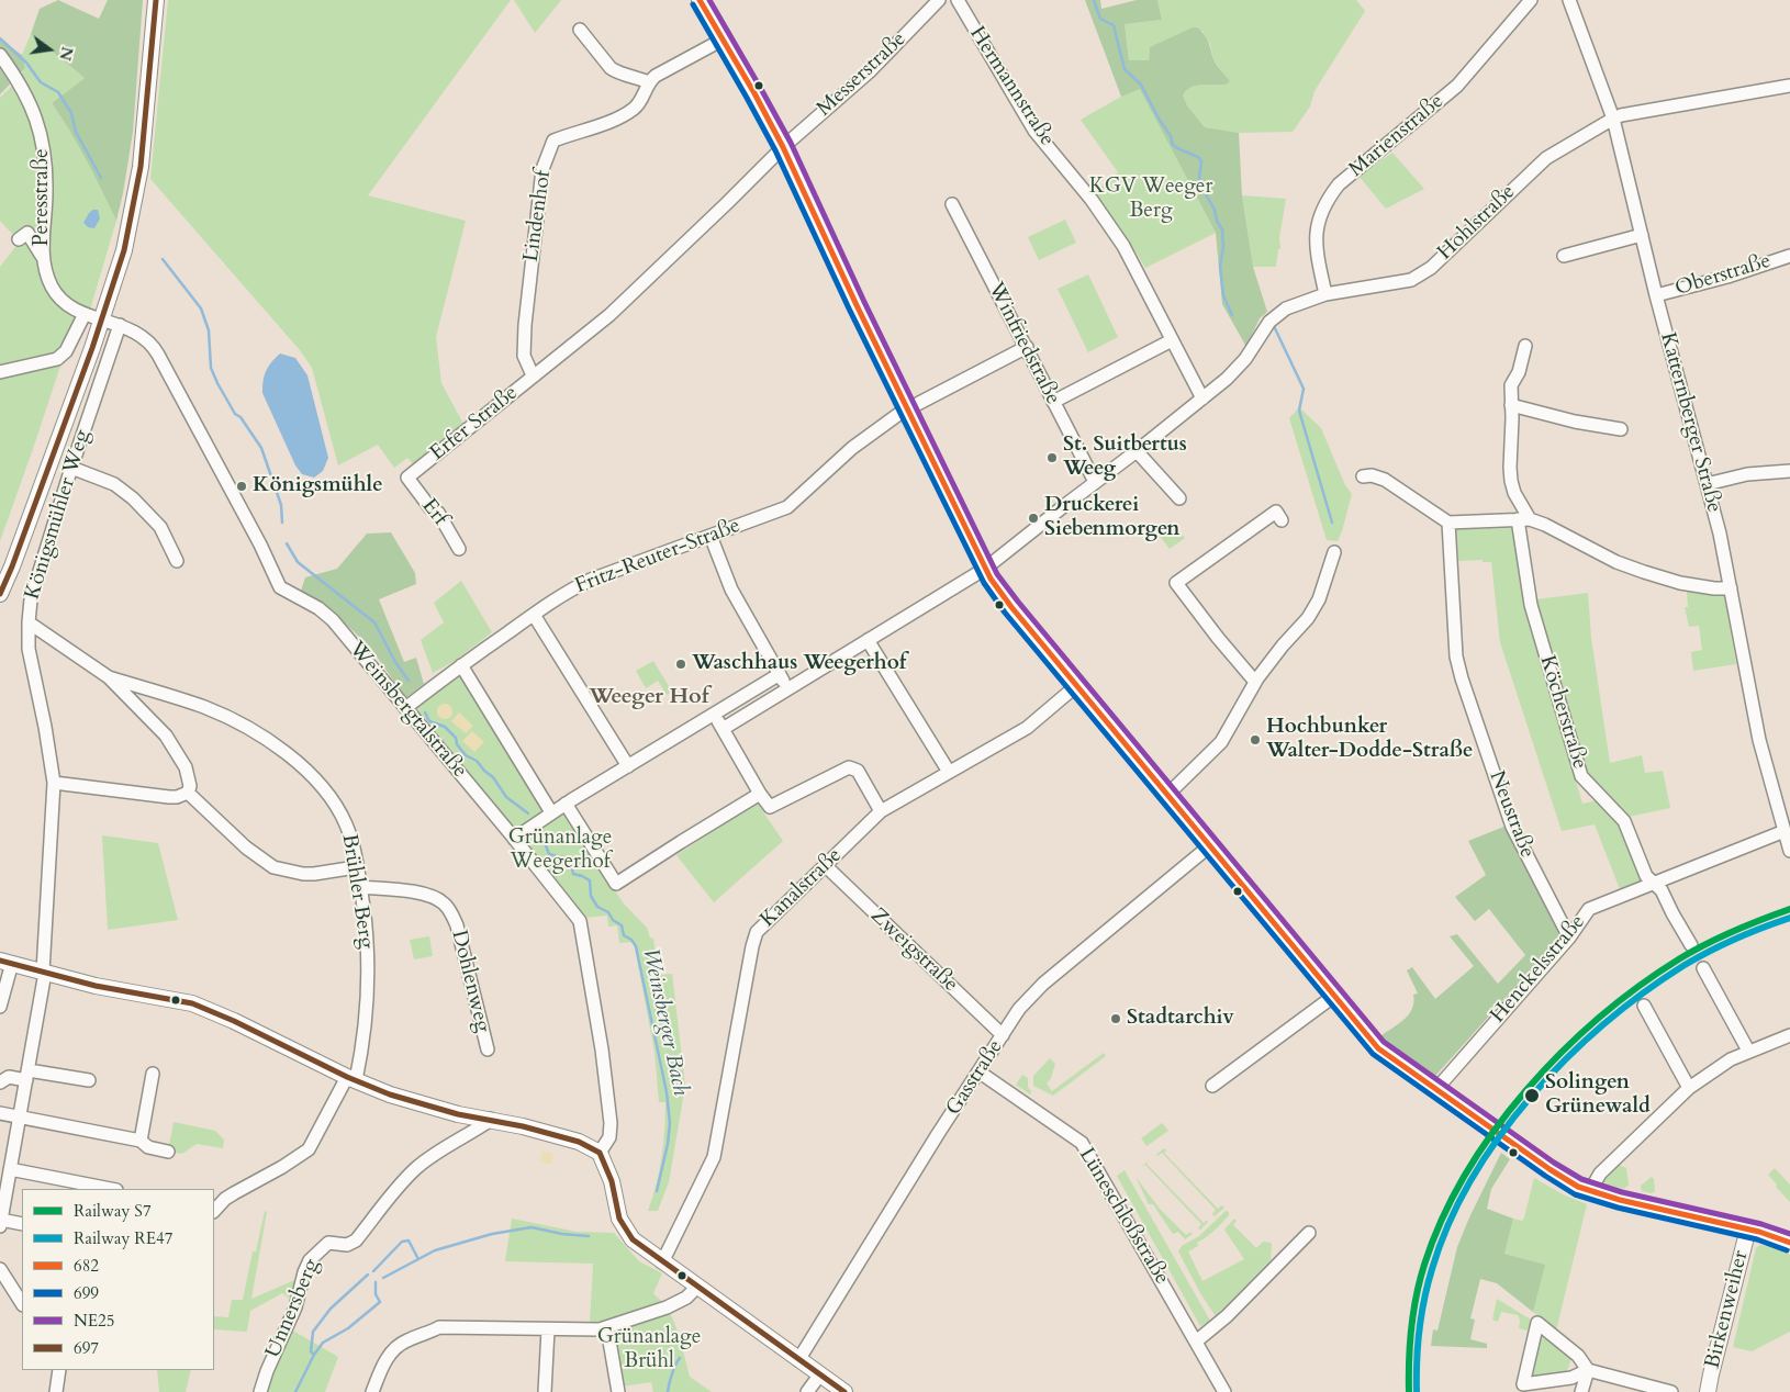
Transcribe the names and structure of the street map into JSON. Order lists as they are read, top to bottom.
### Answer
{
  "streets": {
    "main road": ["Birkenweiher"],
    "street": [
      "Messerstraße",
      "Hermannstraße",
      "Marienstraße",
      "Peresstraße",
      "Lindenhof",
      "Hohlstraße",
      "Oberstraße",
      "Winfriedstraße",
      "Katternberger Straße",
      "Erfer Straße",
      "Erf",
      "Königsmühler Weg",
      "Fritz-Reuter-Straße",
      "Weinsbergtalstraße",
      "Köcherstraße",
      "Neustraße",
      "Kanalstraße",
      "Brühler Berg",
      "Zweigstraße",
      "Henckelsstraße",
      "Dohlenweg",
      "Gasstraße",
      "Lüneschloßstraße",
      "Unnersberg"
    ]
  },
  "crossings": [
    ["Messerstraße", "Erfer Straße"],
    ["Hermannstraße", "Hohlstraße"],
    ["Marienstraße", "Hohlstraße"],
    ["Peresstraße", "Weinsbergtalstraße"],
    ["Lindenhof", "Erfer Straße"],
    ["Hohlstraße", "Winfriedstraße"],
    ["Hohlstraße", "Katternberger Straße"],
    ["Oberstraße", "Katternberger Straße"],
    ["Winfriedstraße", "Fritz-Reuter-Straße"],
    ["Katternberger Straße", "Henckelsstraße"],
    ["Erfer Straße", "Erf"],
    ["Königsmühler Weg", "Weinsbergtalstraße"],
    ["Fritz-Reuter-Straße", "Weinsbergtalstraße"],
    ["Köcherstraße", "Henckelsstraße"],
    ["Neustraße", "Henckelsstraße"],
    ["Kanalstraße", "Zweigstraße"],
    ["Brühler Berg", "Dohlenweg"],
    ["Zweigstraße", "Gasstraße"],
    ["Gasstraße", "Lüneschloßstraße"]
  ],
  "districts": ["Weeger Hof"],
  "water": ["Weinsberger Bach"],
  "parks": ["KGV Weeger Berg", "Grünanlage Weegerhof", "Grünanlage Brühl"],
  "places": [
    "St. Suitbertus Weeg",
    "Königsmühle",
    "Druckerei Siebenmorgen",
    "Waschhaus Weegerhof",
    "Hochbunker Walter-Dodde-Straße",
    "Stadtarchiv",
    "Solingen Grünewald"
  ],
  "lines": [
    "transit line 682",
    "transit line NE25",
    "transit line 697",
    "transit line 699",
    "rail line S7",
    "rail line RE47"
  ],
  "legend": [
    "Railway S7",
    "Railway RE47",
    "682",
    "699",
    "NE25",
    "697"
  ],
  "north": "right"
}
